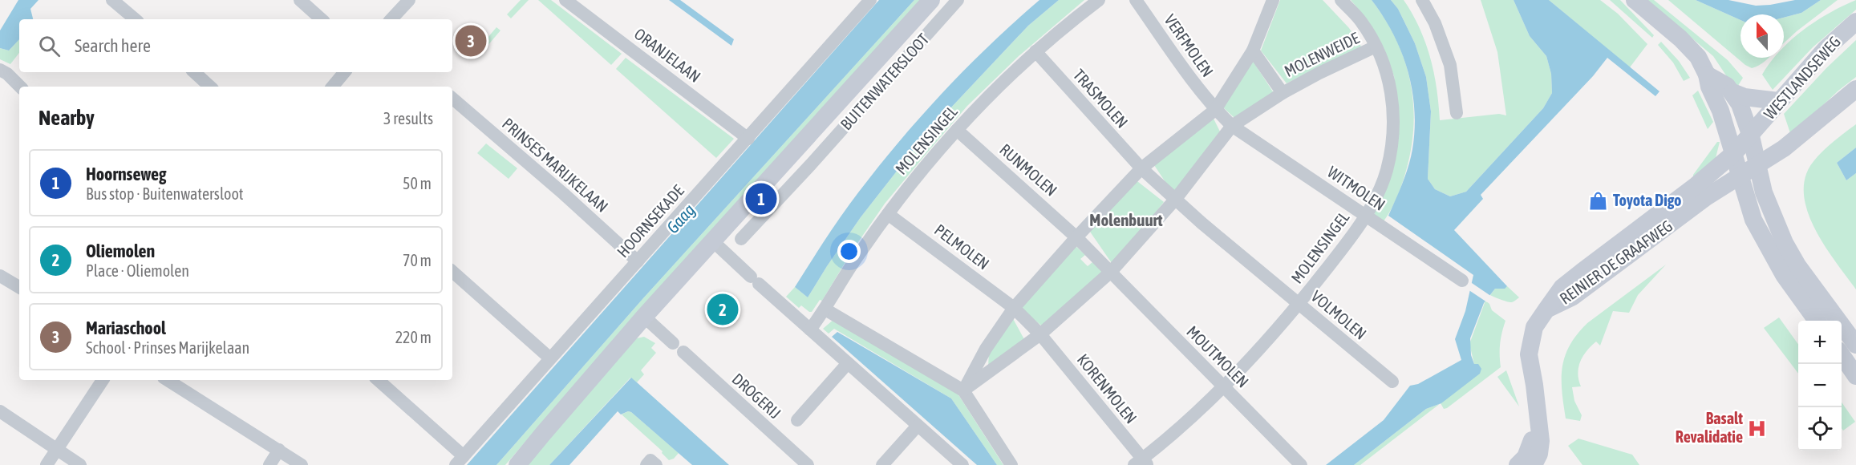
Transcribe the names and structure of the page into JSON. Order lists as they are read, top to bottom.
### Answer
{
  "streets": {
    "street": [
      "VERFMOLEN",
      "MOLENWEIDE",
      "ORANJELAAN",
      "WESTLANDSEWEG",
      "BUITENWATERSLOOT",
      "TRASMOLEN",
      "MOLENSINGEL",
      "PRINSES MARIJKELAAN",
      "RUNMOLEN",
      "WITMOLEN",
      "HOORNSEKADE",
      "PELMOLEN",
      "REINIER DE GRAAFWEG",
      "VOLMOLEN",
      "MOUTMOLEN",
      "KORENMOLEN",
      "DROGERIJ"
    ]
  },
  "crossings": [
    ["MOLENWEIDE", "MOLENSINGEL"],
    ["MOLENWEIDE", "WITMOLEN"],
    ["MOLENWEIDE", "VOLMOLEN"],
    ["MOLENWEIDE", "MOUTMOLEN"],
    ["MOLENWEIDE", "KORENMOLEN"],
    ["ORANJELAAN", "HOORNSEKADE"],
    ["WESTLANDSEWEG", "REINIER DE GRAAFWEG"],
    ["TRASMOLEN", "MOLENSINGEL"],
    ["MOLENSINGEL", "RUNMOLEN"],
    ["MOLENSINGEL", "WITMOLEN"],
    ["MOLENSINGEL", "PELMOLEN"],
    ["MOLENSINGEL", "VOLMOLEN"],
    ["MOLENSINGEL", "MOUTMOLEN"],
    ["MOLENSINGEL", "KORENMOLEN"],
    ["PRINSES MARIJKELAAN", "HOORNSEKADE"]
  ],
  "districts": ["Molenbuurt"],
  "water": ["Gaag"],
  "places": {
    "shop": ["Toyota Digo"],
    "hospital": ["Basalt Revalidatie"]
  },
  "north": "top",
  "page": {
    "search": "Search here",
    "pins": ["3", "1", "2"],
    "heading": ["Nearby", "3 results"],
    "list": [
      {
        "mark": "1",
        "name": "Hoornseweg",
        "note": "Bus stop · Buitenwatersloot",
        "value": "50 m"
      },
      {
        "mark": "2",
        "name": "Oliemolen",
        "note": "Place · Oliemolen",
        "value": "70 m"
      },
      {
        "mark": "3",
        "name": "Mariaschool",
        "note": "School · Prinses Marijkelaan",
        "value": "220 m"
      }
    ],
    "map_buttons": ["+", "−"]
  }
}
